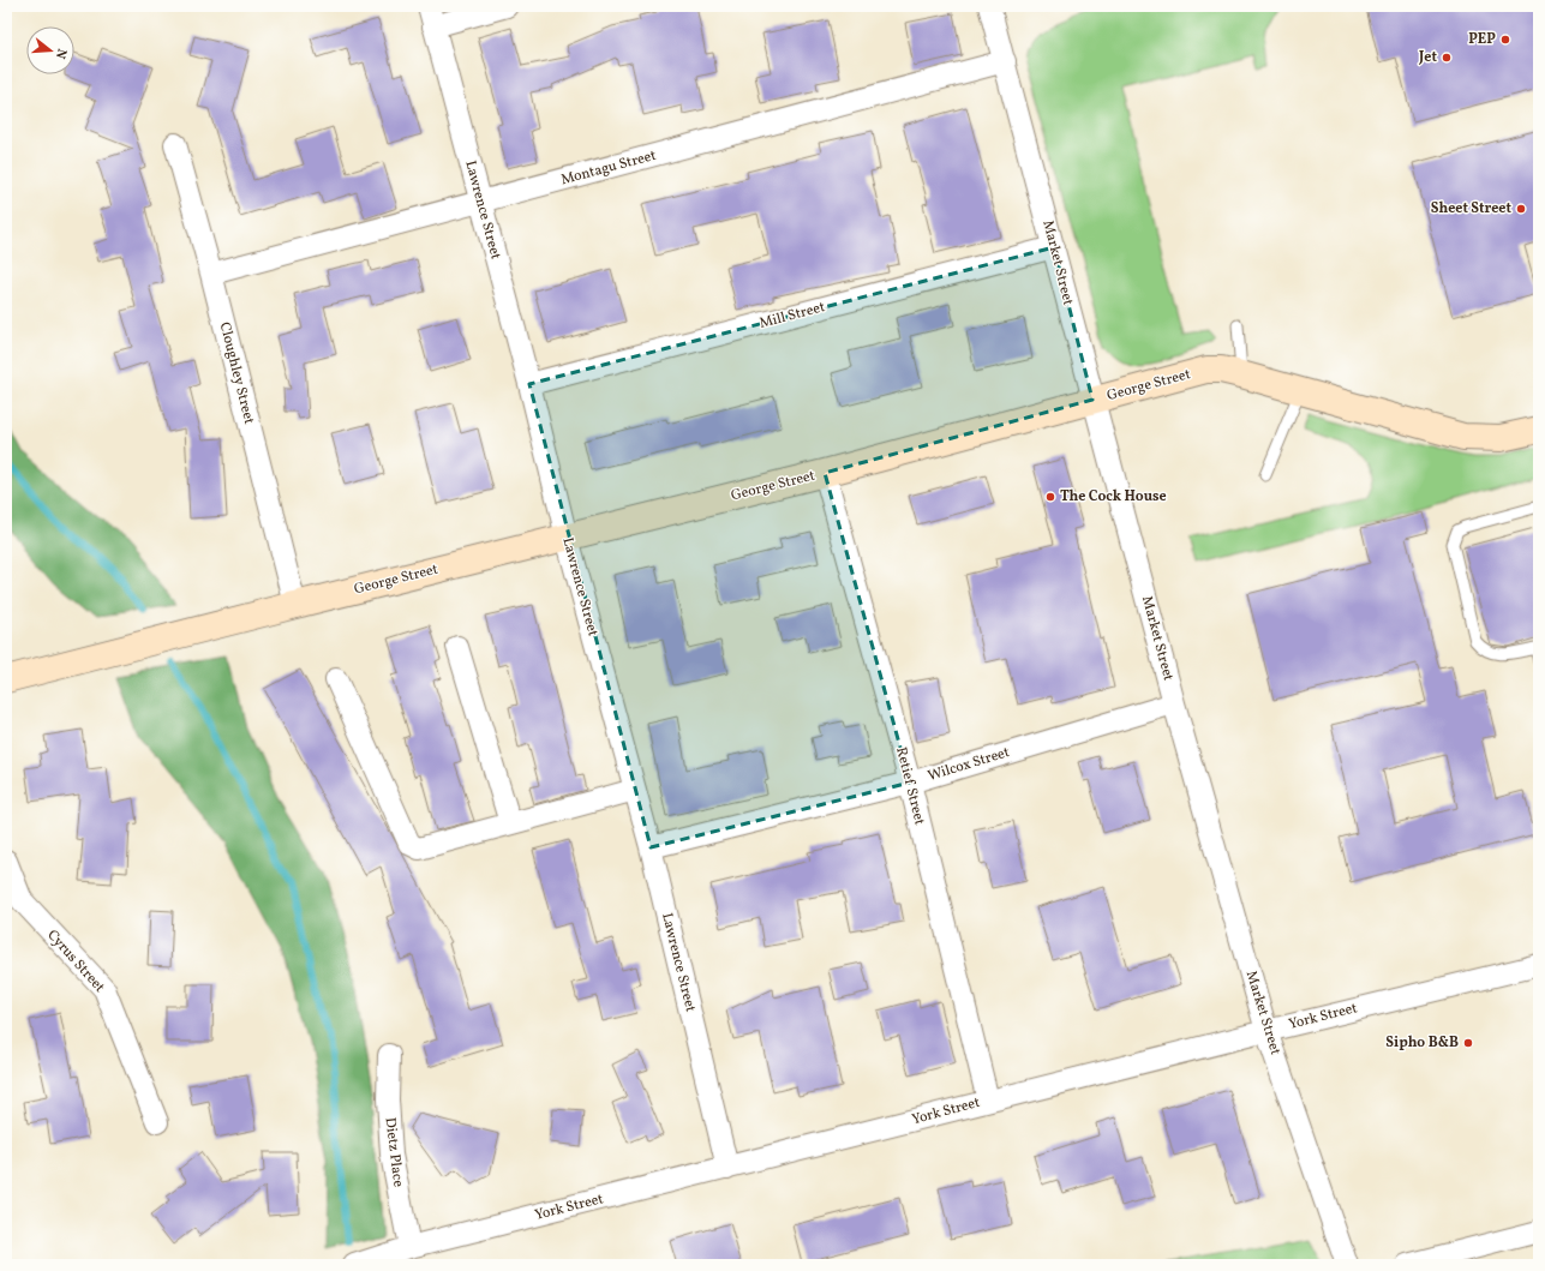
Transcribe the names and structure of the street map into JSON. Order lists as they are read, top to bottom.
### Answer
{
  "streets": {
    "main road": ["George Street"],
    "street": [
      "Montagu Street",
      "Lawrence Street",
      "Market Street",
      "Mill Street",
      "Cloughley Street",
      "Wilcox Street",
      "Retief Street",
      "Cyrus Street",
      "York Street",
      "Dietz Place"
    ]
  },
  "crossings": [
    ["Montagu Street", "Lawrence Street"],
    ["Montagu Street", "Market Street"],
    ["Montagu Street", "Cloughley Street"],
    ["Lawrence Street", "Mill Street"],
    ["Lawrence Street", "George Street"],
    ["Lawrence Street", "Wilcox Street"],
    ["Lawrence Street", "York Street"],
    ["Market Street", "Mill Street"],
    ["Market Street", "George Street"],
    ["Market Street", "Wilcox Street"],
    ["Market Street", "York Street"],
    ["Cloughley Street", "George Street"],
    ["George Street", "Retief Street"],
    ["Wilcox Street", "Retief Street"],
    ["Retief Street", "York Street"],
    ["York Street", "Dietz Place"]
  ],
  "places": [
    "PEP",
    "Jet",
    "Sheet Street",
    "The Cock House",
    "Sipho B&B"
  ],
  "north": "right"
}
